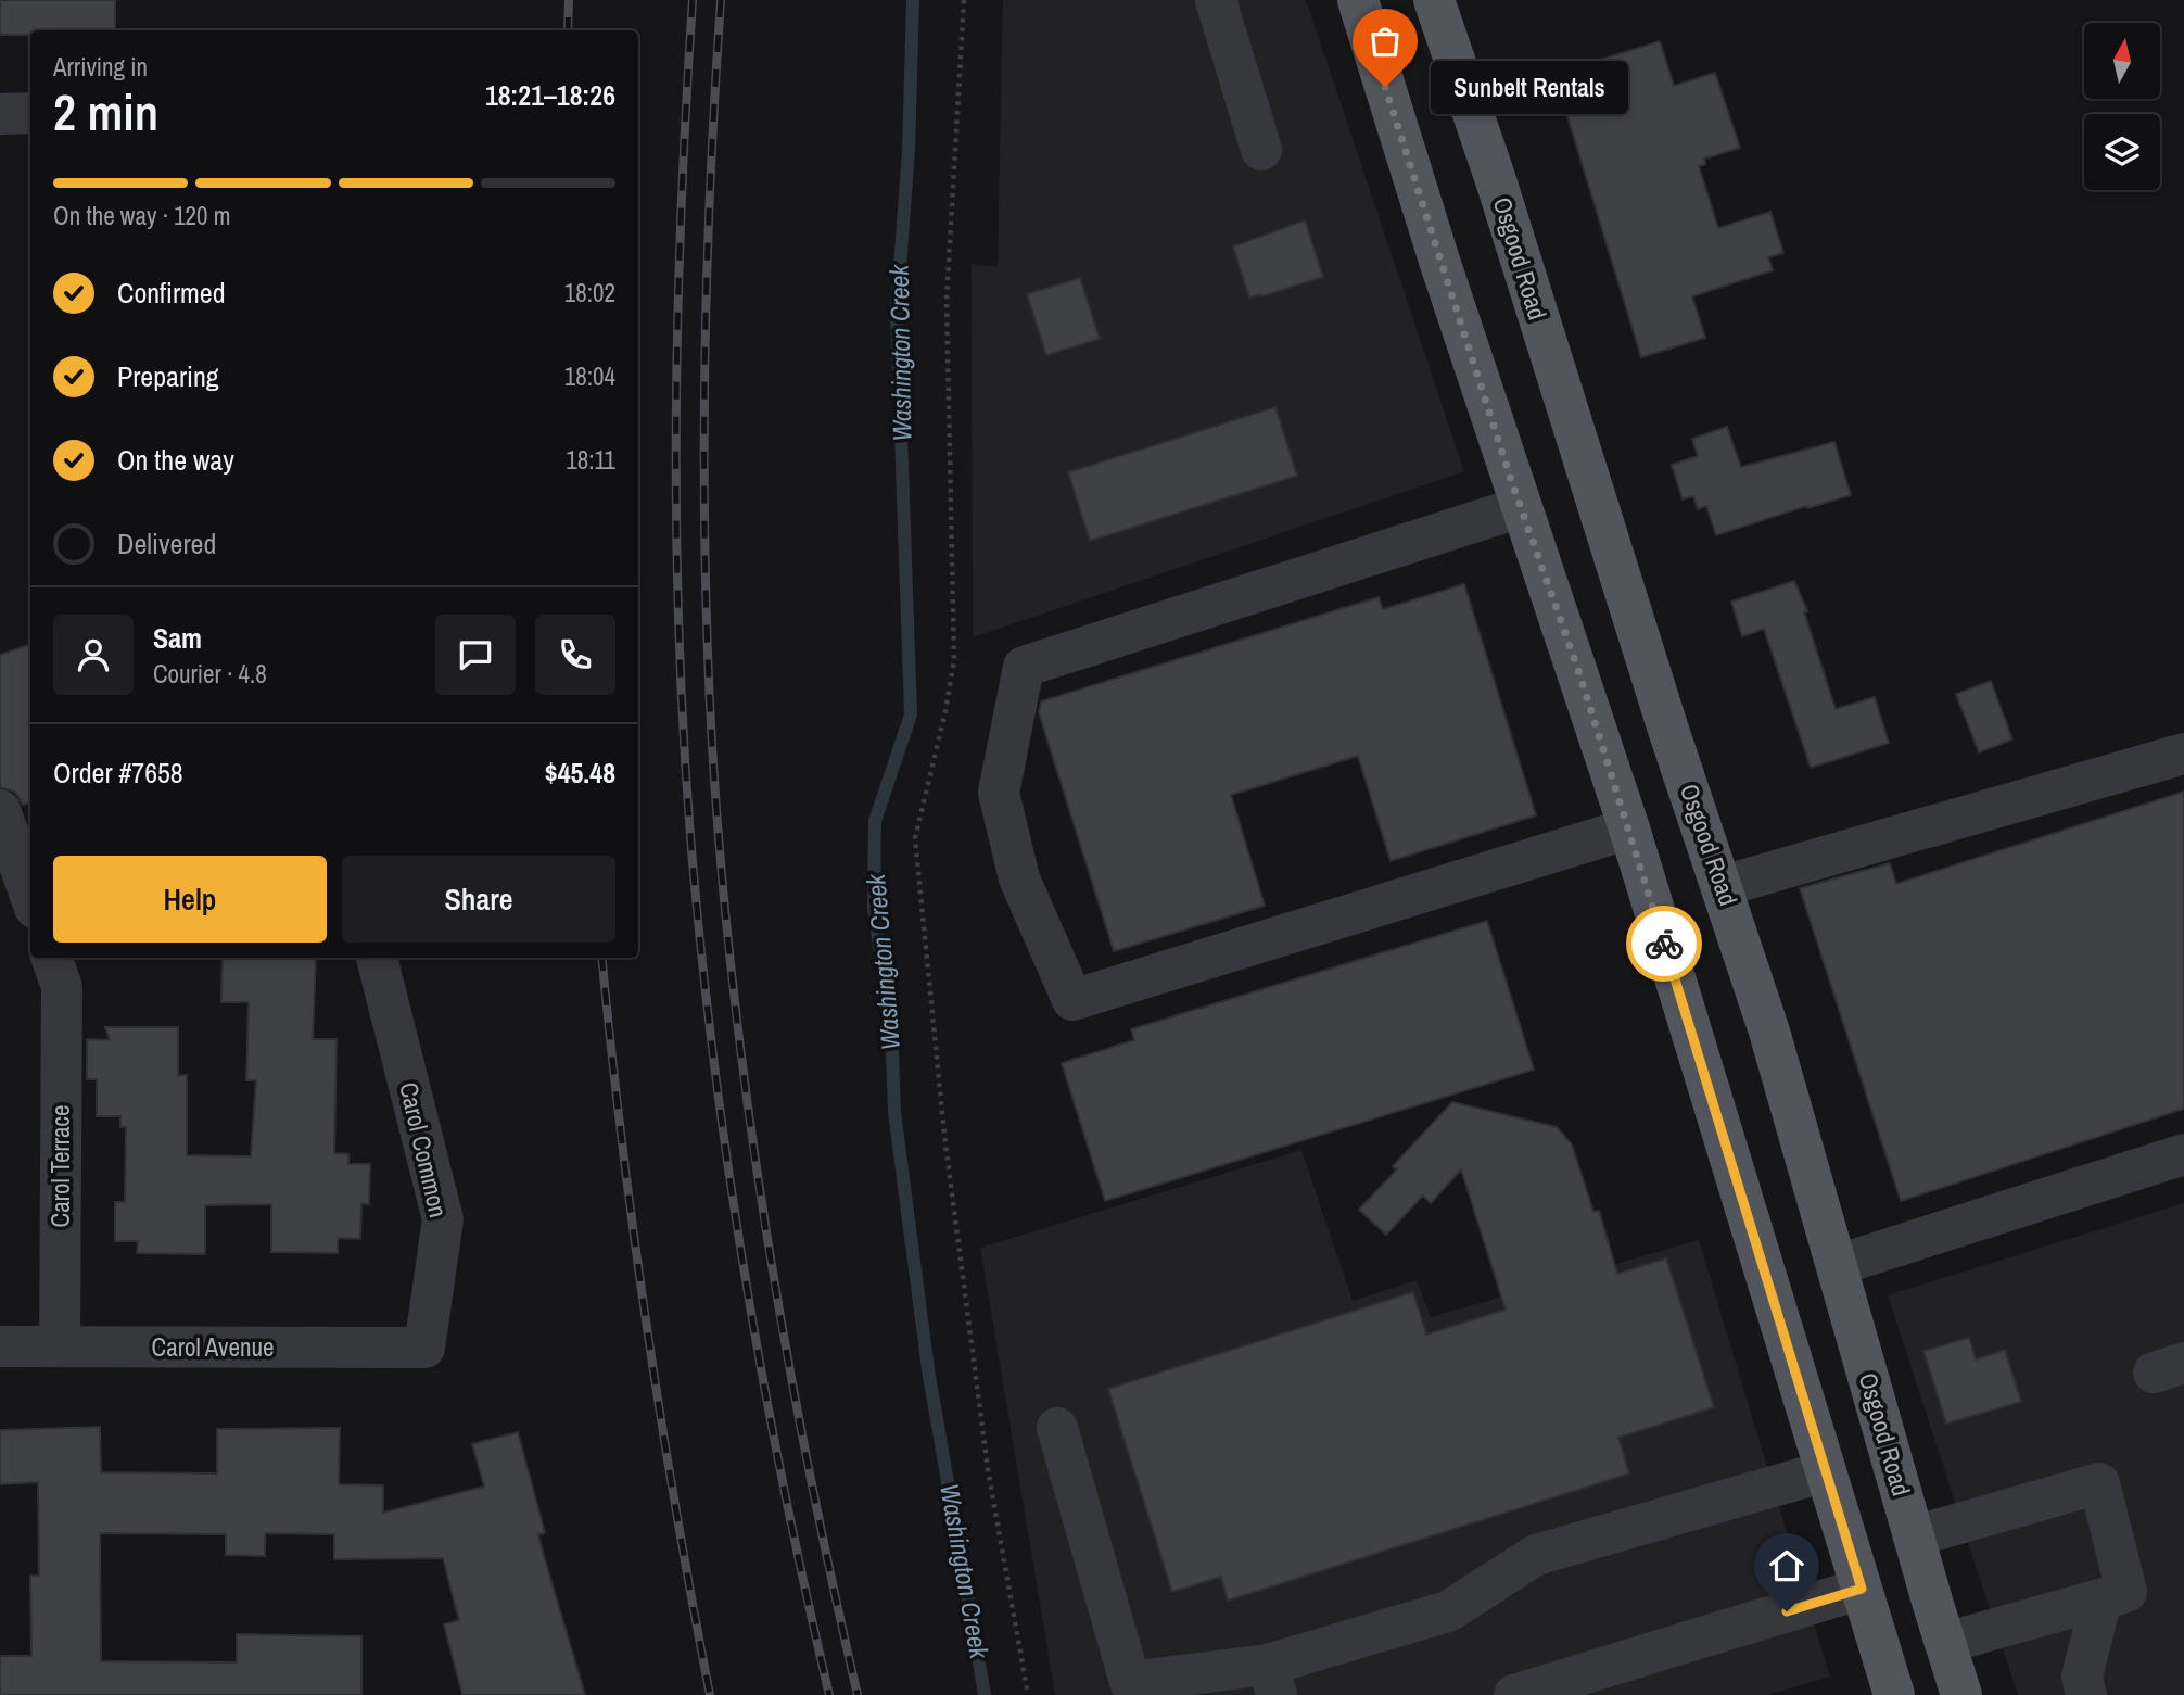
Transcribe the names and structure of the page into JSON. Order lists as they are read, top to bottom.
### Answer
{
  "streets": {
    "main road": ["Osgood Road"],
    "street": ["Carol Common", "Carol Terrace", "Carol Avenue"]
  },
  "crossings": [
    ["Carol Common", "Carol Avenue"],
    ["Carol Terrace", "Carol Avenue"]
  ],
  "water": ["Washington Creek"],
  "places": ["Sunbelt Rentals"],
  "north": "top",
  "page": {
    "heading": ["2 min", "Arriving in", "18:21–18:26"],
    "panel": [
      "Sam",
      "Courier · 4.8",
      "Order #7658",
      "$45.48"
    ],
    "bubble": "Sunbelt Rentals",
    "bar": "On the way · 120 m",
    "list": [
      ["Confirmed", "18:02"],
      ["Preparing", "18:04"],
      ["On the way", "18:11"],
      "Delivered"
    ],
    "buttons": ["Help", "Share"]
  }
}
